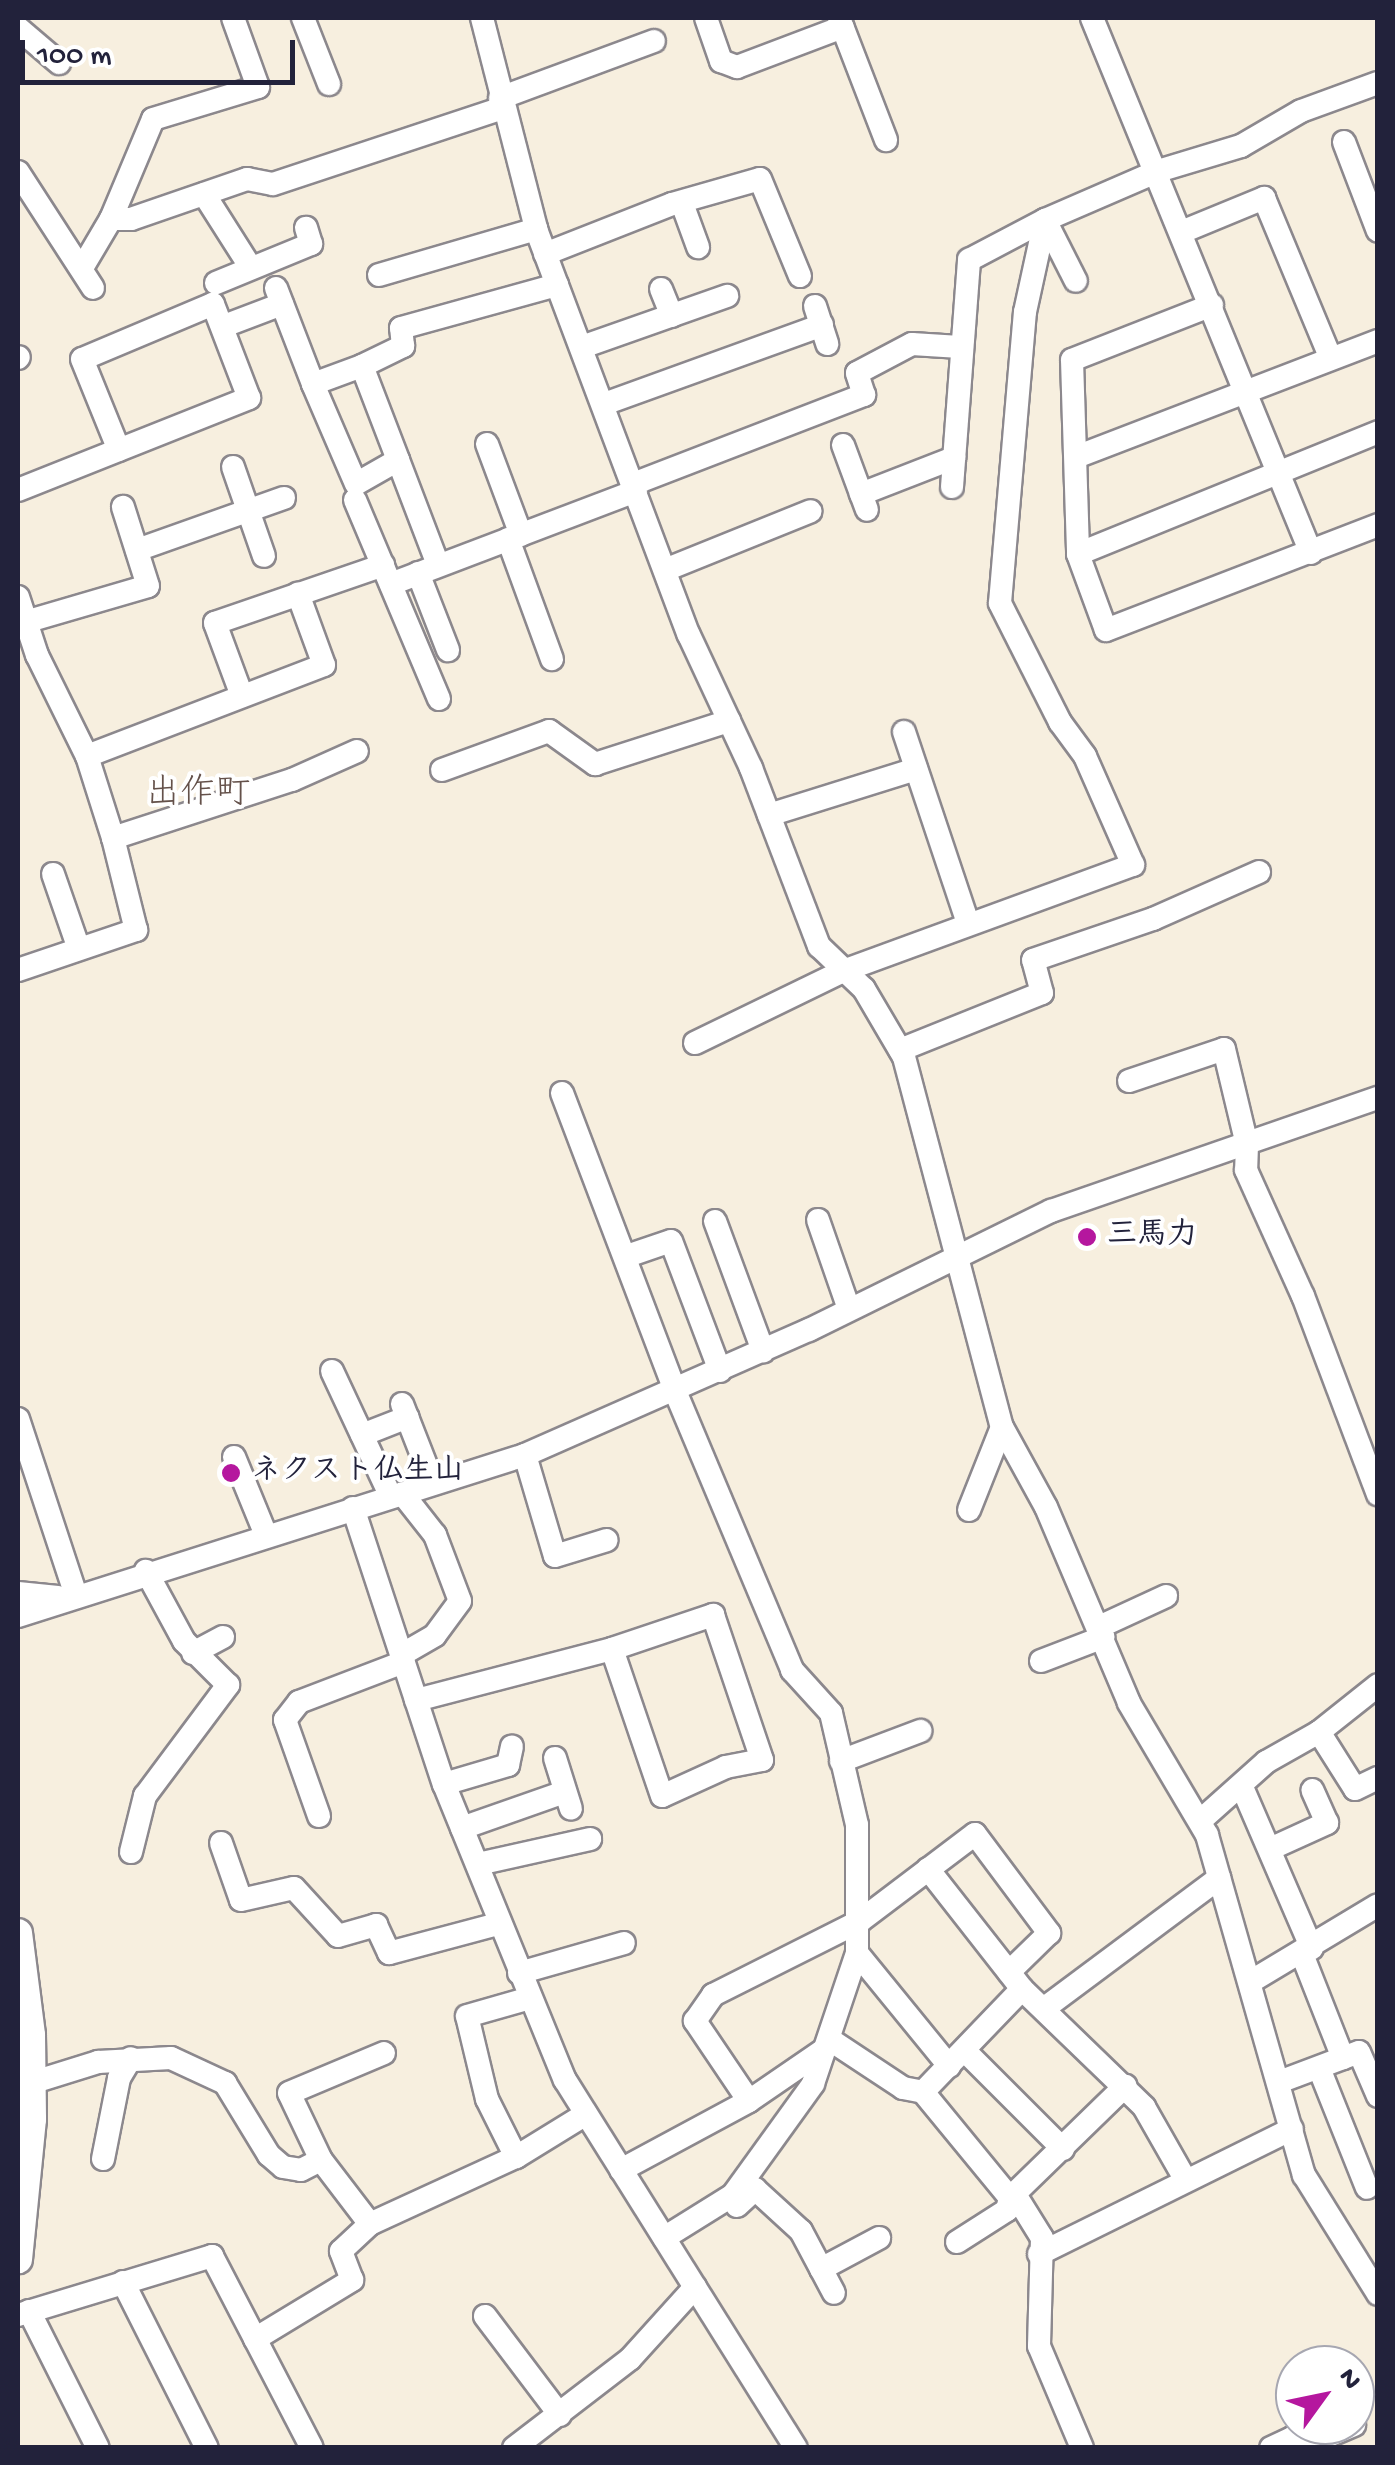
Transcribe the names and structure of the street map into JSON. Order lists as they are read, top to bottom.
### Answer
{
  "districts": ["出作町"],
  "places": ["三馬力", "ネクスト仏生山"],
  "scale_bar": "100 m",
  "north": "top right"
}
